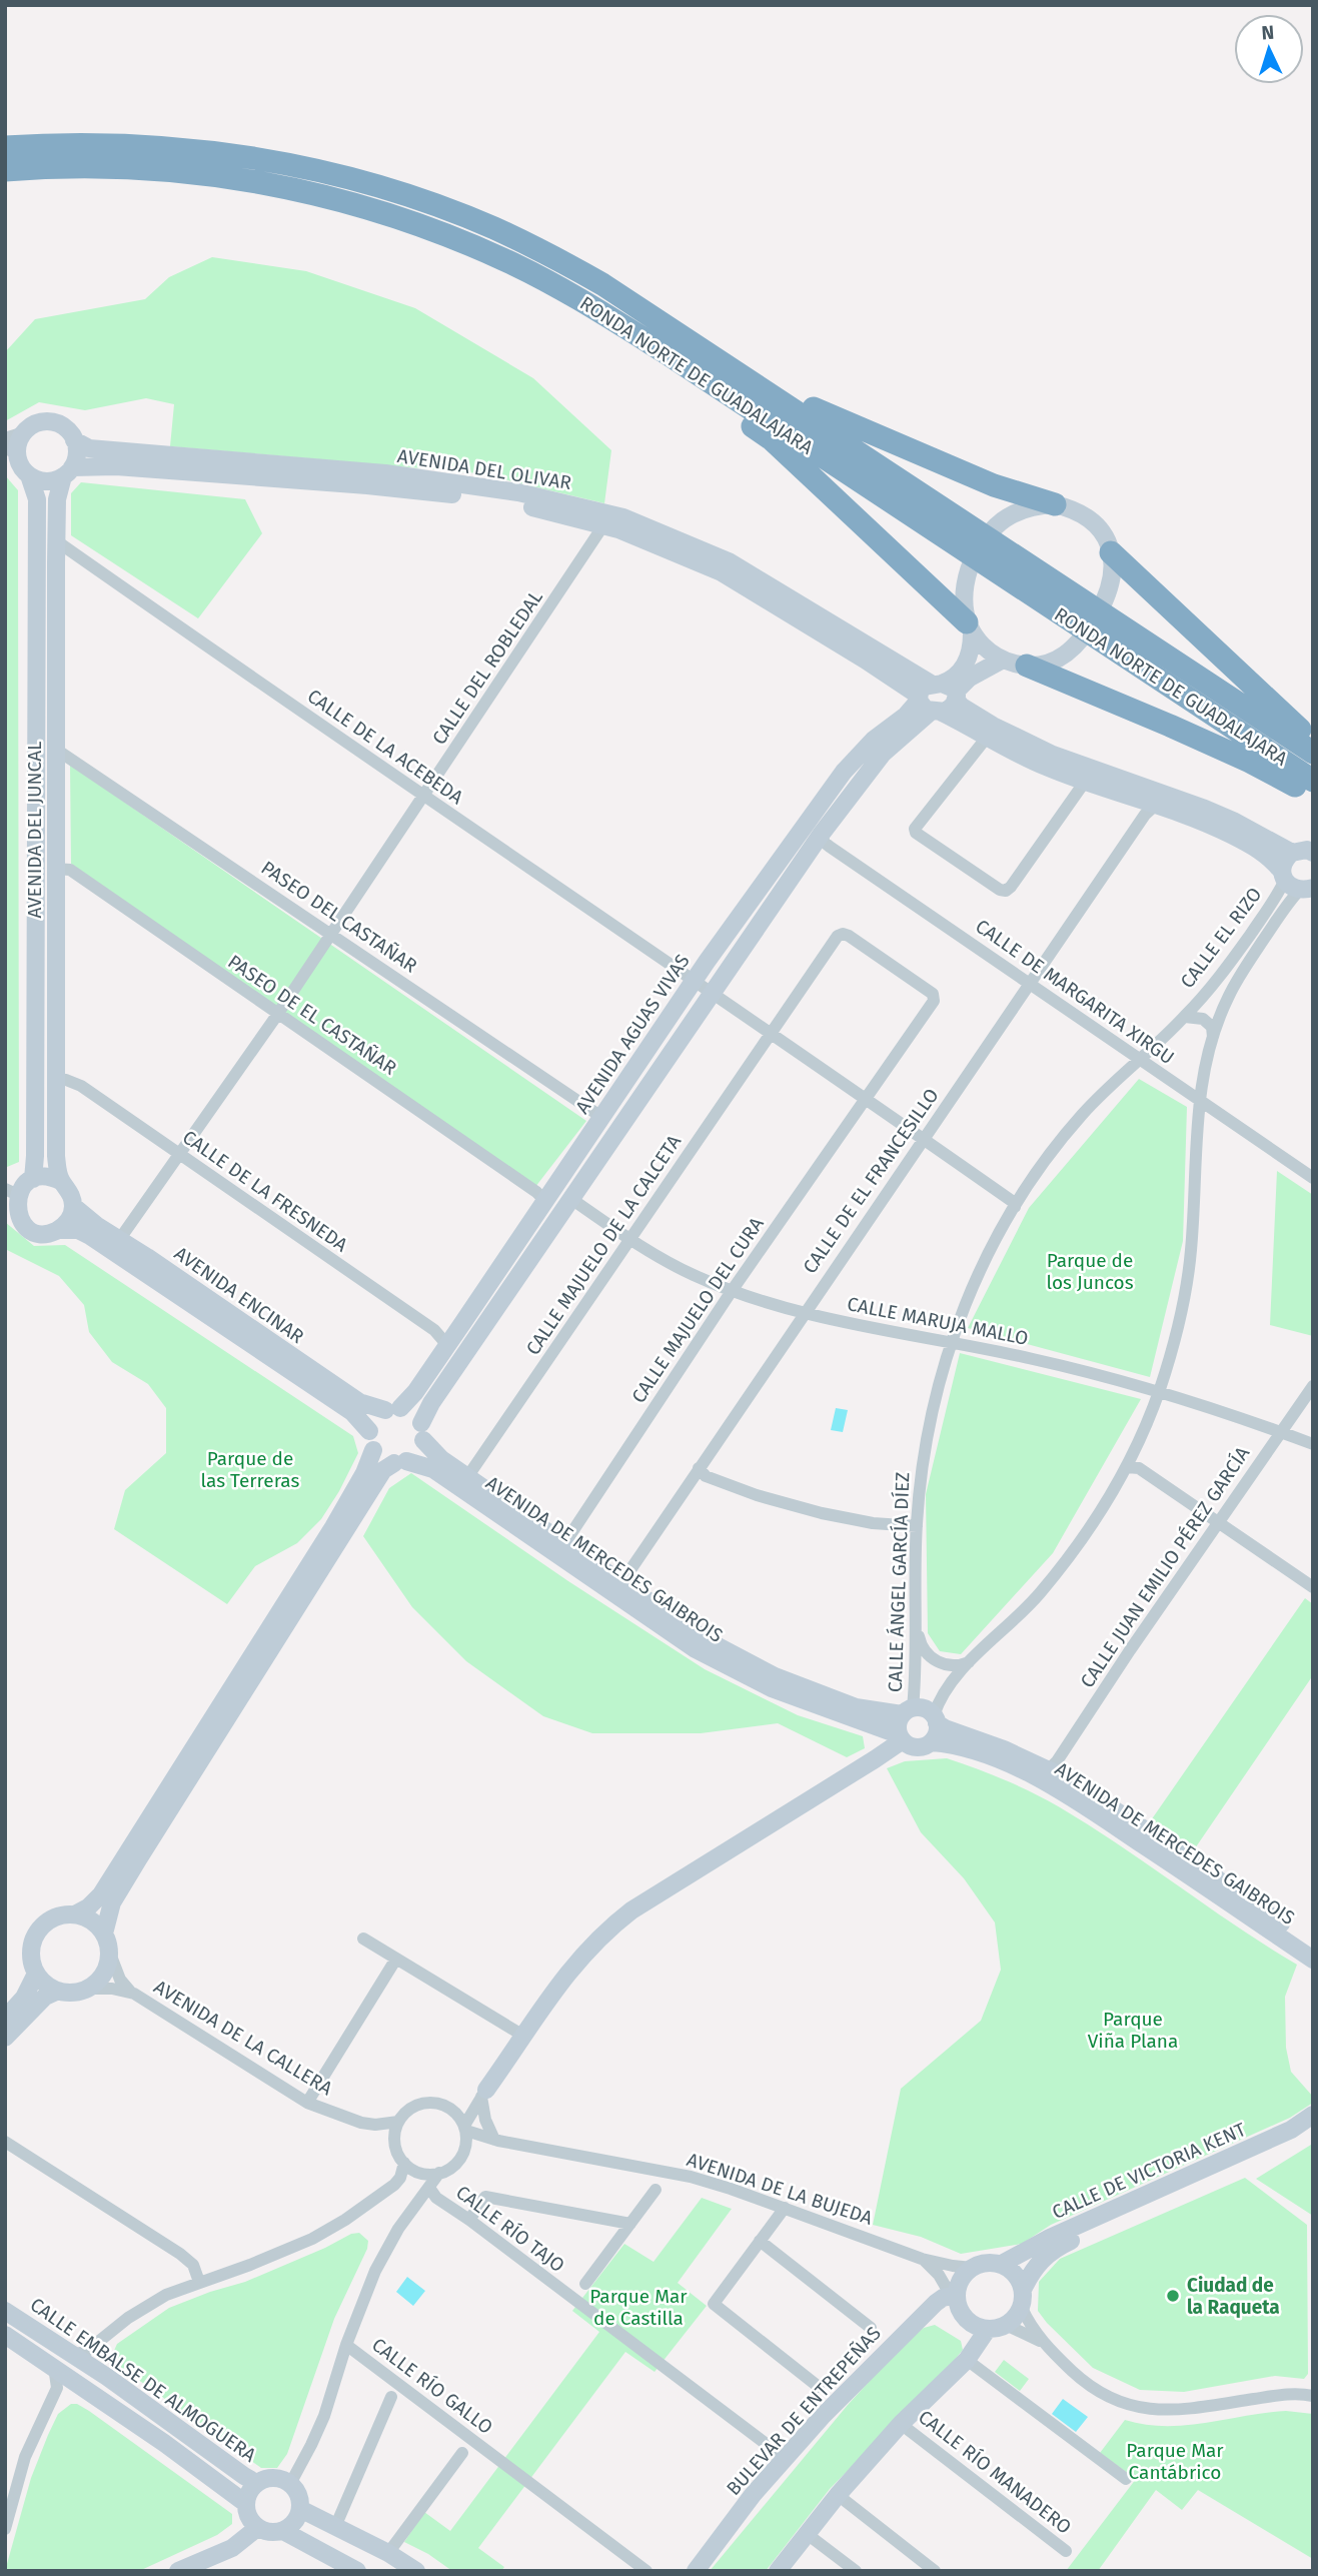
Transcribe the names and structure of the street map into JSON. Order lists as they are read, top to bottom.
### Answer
{
  "streets": {
    "highway": ["RONDA NORTE DE GUADALAJARA"],
    "street": [
      "AVENIDA DEL OLIVAR",
      "CALLE DEL ROBLEDAL",
      "CALLE DE LA ACEBEDA",
      "AVENIDA DEL JUNCAL",
      "PASEO DEL CASTAÑAR",
      "CALLE EL RIZO",
      "CALLE DE MARGARITA XIRGU",
      "PASEO DE EL CASTAÑAR",
      "AVENIDA AGUAS VIVAS",
      "CALLE DE EL FRANCESILLO",
      "CALLE DE LA FRESNEDA",
      "CALLE MAJUELO DE LA CALCETA",
      "AVENIDA ENCINAR",
      "CALLE MAJUELO DEL CURA",
      "CALLE MARUJA MALLO",
      "AVENIDA DE MERCEDES GAIBROIS",
      "CALLE JUAN EMILIO PÉREZ GARCÍA",
      "CALLE ÁNGEL GARCÍA DÍEZ",
      "AVENIDA DE LA CALLERA",
      "CALLE DE VICTORIA KENT",
      "AVENIDA DE LA BUJEDA",
      "CALLE RÍO TAJO",
      "CALLE EMBALSE DE ALMOGUERA",
      "CALLE RÍO GALLO",
      "BULEVAR DE ENTREPEÑAS",
      "CALLE RÍO MANADERO"
    ]
  },
  "crossings": [
    ["AVENIDA DEL OLIVAR", "CALLE DEL ROBLEDAL"],
    ["AVENIDA DEL OLIVAR", "AVENIDA DEL JUNCAL"],
    ["AVENIDA DEL OLIVAR", "AVENIDA AGUAS VIVAS"],
    ["CALLE DEL ROBLEDAL", "CALLE DE LA ACEBEDA"],
    ["CALLE DEL ROBLEDAL", "PASEO DEL CASTAÑAR"],
    ["CALLE DEL ROBLEDAL", "PASEO DE EL CASTAÑAR"],
    ["CALLE DEL ROBLEDAL", "CALLE DE LA FRESNEDA"],
    ["CALLE DEL ROBLEDAL", "AVENIDA ENCINAR"],
    ["CALLE DE LA ACEBEDA", "AVENIDA DEL JUNCAL"],
    ["CALLE DE LA ACEBEDA", "AVENIDA AGUAS VIVAS"],
    ["CALLE DE LA ACEBEDA", "CALLE DE EL FRANCESILLO"],
    ["CALLE DE LA ACEBEDA", "CALLE MAJUELO DE LA CALCETA"],
    ["CALLE DE LA ACEBEDA", "CALLE MAJUELO DEL CURA"],
    ["CALLE DE LA ACEBEDA", "CALLE ÁNGEL GARCÍA DÍEZ"],
    ["AVENIDA DEL JUNCAL", "PASEO DEL CASTAÑAR"],
    ["AVENIDA DEL JUNCAL", "PASEO DE EL CASTAÑAR"],
    ["AVENIDA DEL JUNCAL", "CALLE DE LA FRESNEDA"],
    ["AVENIDA DEL JUNCAL", "AVENIDA ENCINAR"],
    ["PASEO DEL CASTAÑAR", "AVENIDA AGUAS VIVAS"],
    ["CALLE EL RIZO", "CALLE DE MARGARITA XIRGU"],
    ["CALLE EL RIZO", "CALLE MARUJA MALLO"],
    ["CALLE EL RIZO", "AVENIDA DE MERCEDES GAIBROIS"],
    ["CALLE EL RIZO", "CALLE ÁNGEL GARCÍA DÍEZ"],
    ["CALLE DE MARGARITA XIRGU", "AVENIDA AGUAS VIVAS"],
    ["CALLE DE MARGARITA XIRGU", "CALLE DE EL FRANCESILLO"],
    ["CALLE DE MARGARITA XIRGU", "CALLE ÁNGEL GARCÍA DÍEZ"],
    ["PASEO DE EL CASTAÑAR", "AVENIDA AGUAS VIVAS"],
    ["AVENIDA AGUAS VIVAS", "CALLE DE LA FRESNEDA"],
    ["AVENIDA AGUAS VIVAS", "AVENIDA ENCINAR"],
    ["AVENIDA AGUAS VIVAS", "CALLE MARUJA MALLO"],
    ["AVENIDA AGUAS VIVAS", "AVENIDA DE MERCEDES GAIBROIS"],
    ["CALLE DE EL FRANCESILLO", "CALLE MARUJA MALLO"],
    ["CALLE DE EL FRANCESILLO", "AVENIDA DE MERCEDES GAIBROIS"],
    ["CALLE MAJUELO DE LA CALCETA", "CALLE MAJUELO DEL CURA"],
    ["CALLE MAJUELO DE LA CALCETA", "CALLE MARUJA MALLO"],
    ["CALLE MAJUELO DE LA CALCETA", "AVENIDA DE MERCEDES GAIBROIS"],
    ["AVENIDA ENCINAR", "AVENIDA DE MERCEDES GAIBROIS"],
    ["CALLE MAJUELO DEL CURA", "CALLE MARUJA MALLO"],
    ["CALLE MAJUELO DEL CURA", "AVENIDA DE MERCEDES GAIBROIS"],
    ["CALLE MARUJA MALLO", "CALLE JUAN EMILIO PÉREZ GARCÍA"],
    ["CALLE MARUJA MALLO", "CALLE ÁNGEL GARCÍA DÍEZ"],
    ["AVENIDA DE MERCEDES GAIBROIS", "CALLE JUAN EMILIO PÉREZ GARCÍA"],
    ["AVENIDA DE MERCEDES GAIBROIS", "CALLE ÁNGEL GARCÍA DÍEZ"],
    ["AVENIDA DE LA CALLERA", "AVENIDA DE LA BUJEDA"],
    ["CALLE DE VICTORIA KENT", "AVENIDA DE LA BUJEDA"],
    ["CALLE DE VICTORIA KENT", "BULEVAR DE ENTREPEÑAS"],
    ["AVENIDA DE LA BUJEDA", "BULEVAR DE ENTREPEÑAS"],
    ["CALLE RÍO TAJO", "BULEVAR DE ENTREPEÑAS"]
  ],
  "parks": [
    "Parque de los Juncos",
    "Parque de las Terreras",
    "Parque Viña Plana",
    "Parque Mar de Castilla",
    "Parque Mar Cantábrico"
  ],
  "places": ["Ciudad de la Raqueta"],
  "north": "top"
}
